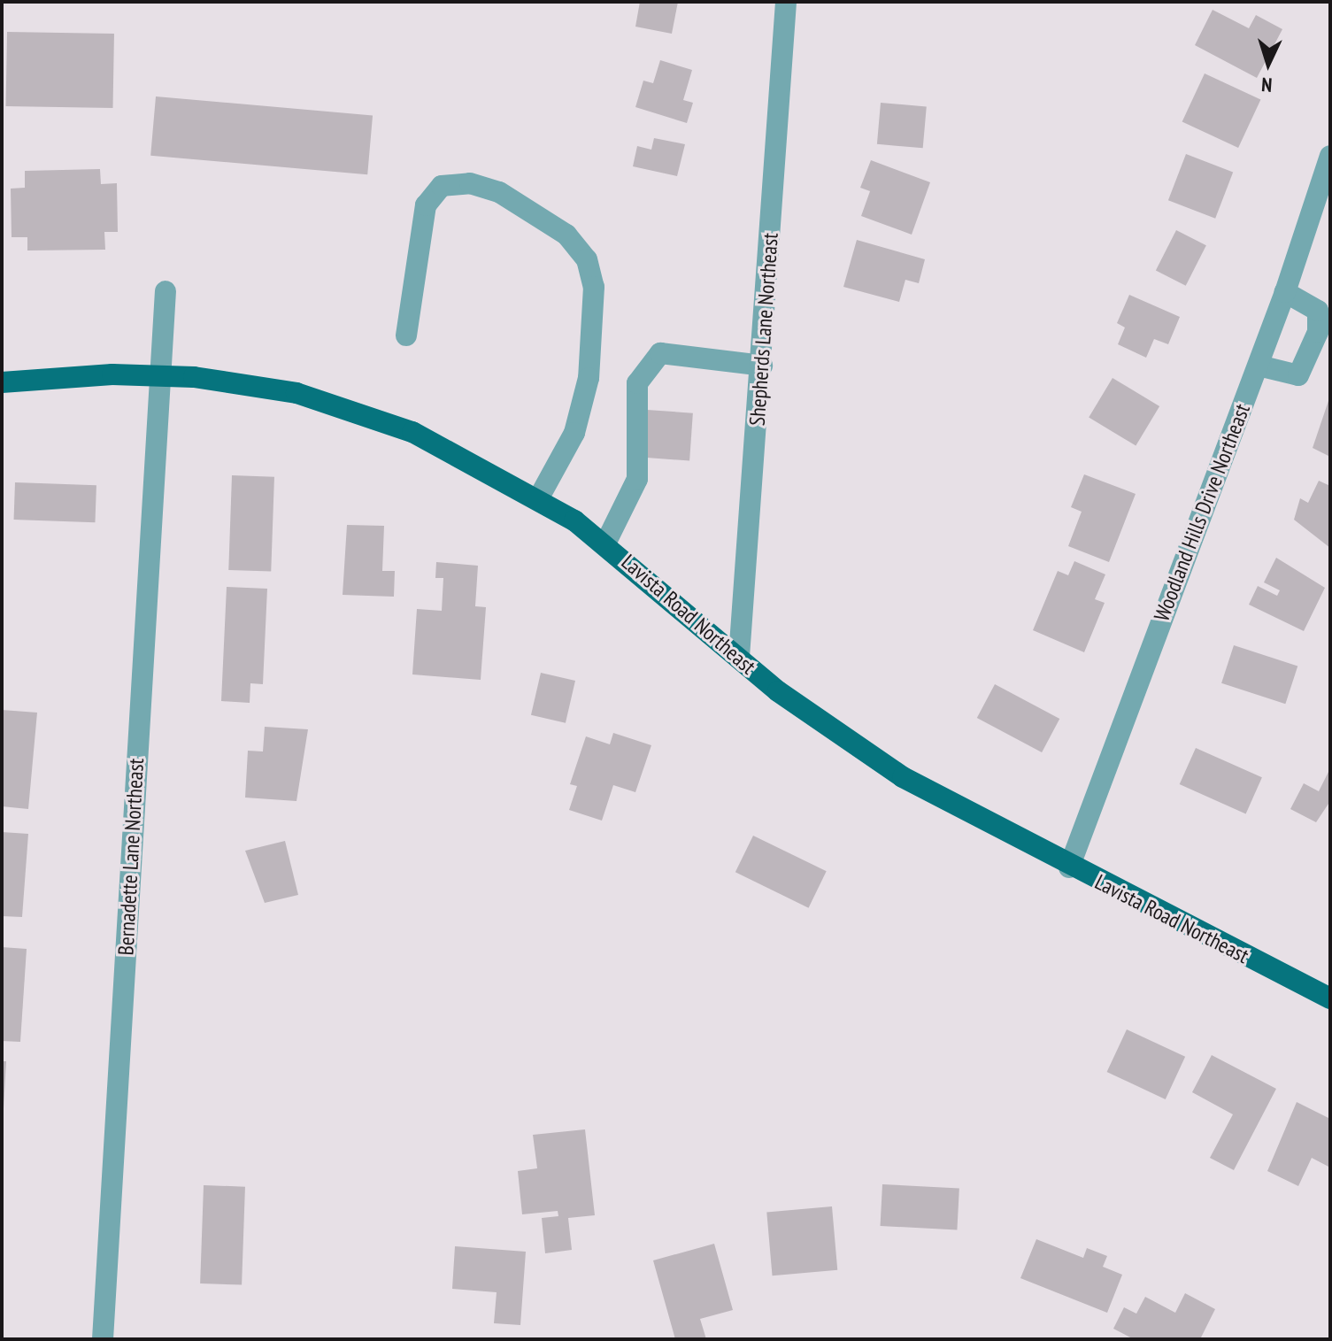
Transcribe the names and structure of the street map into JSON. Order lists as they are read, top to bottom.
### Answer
{
  "streets": {
    "main road": ["Lavista Road Northeast"],
    "street": ["Shepherds Lane Northeast", "Woodland Hills Drive Northeast", "Bernadette Lane Northeast"]
  },
  "crossings": [
    ["Shepherds Lane Northeast", "Lavista Road Northeast"],
    ["Woodland Hills Drive Northeast", "Lavista Road Northeast"],
    ["Lavista Road Northeast", "Bernadette Lane Northeast"]
  ],
  "north": "bottom"
}
